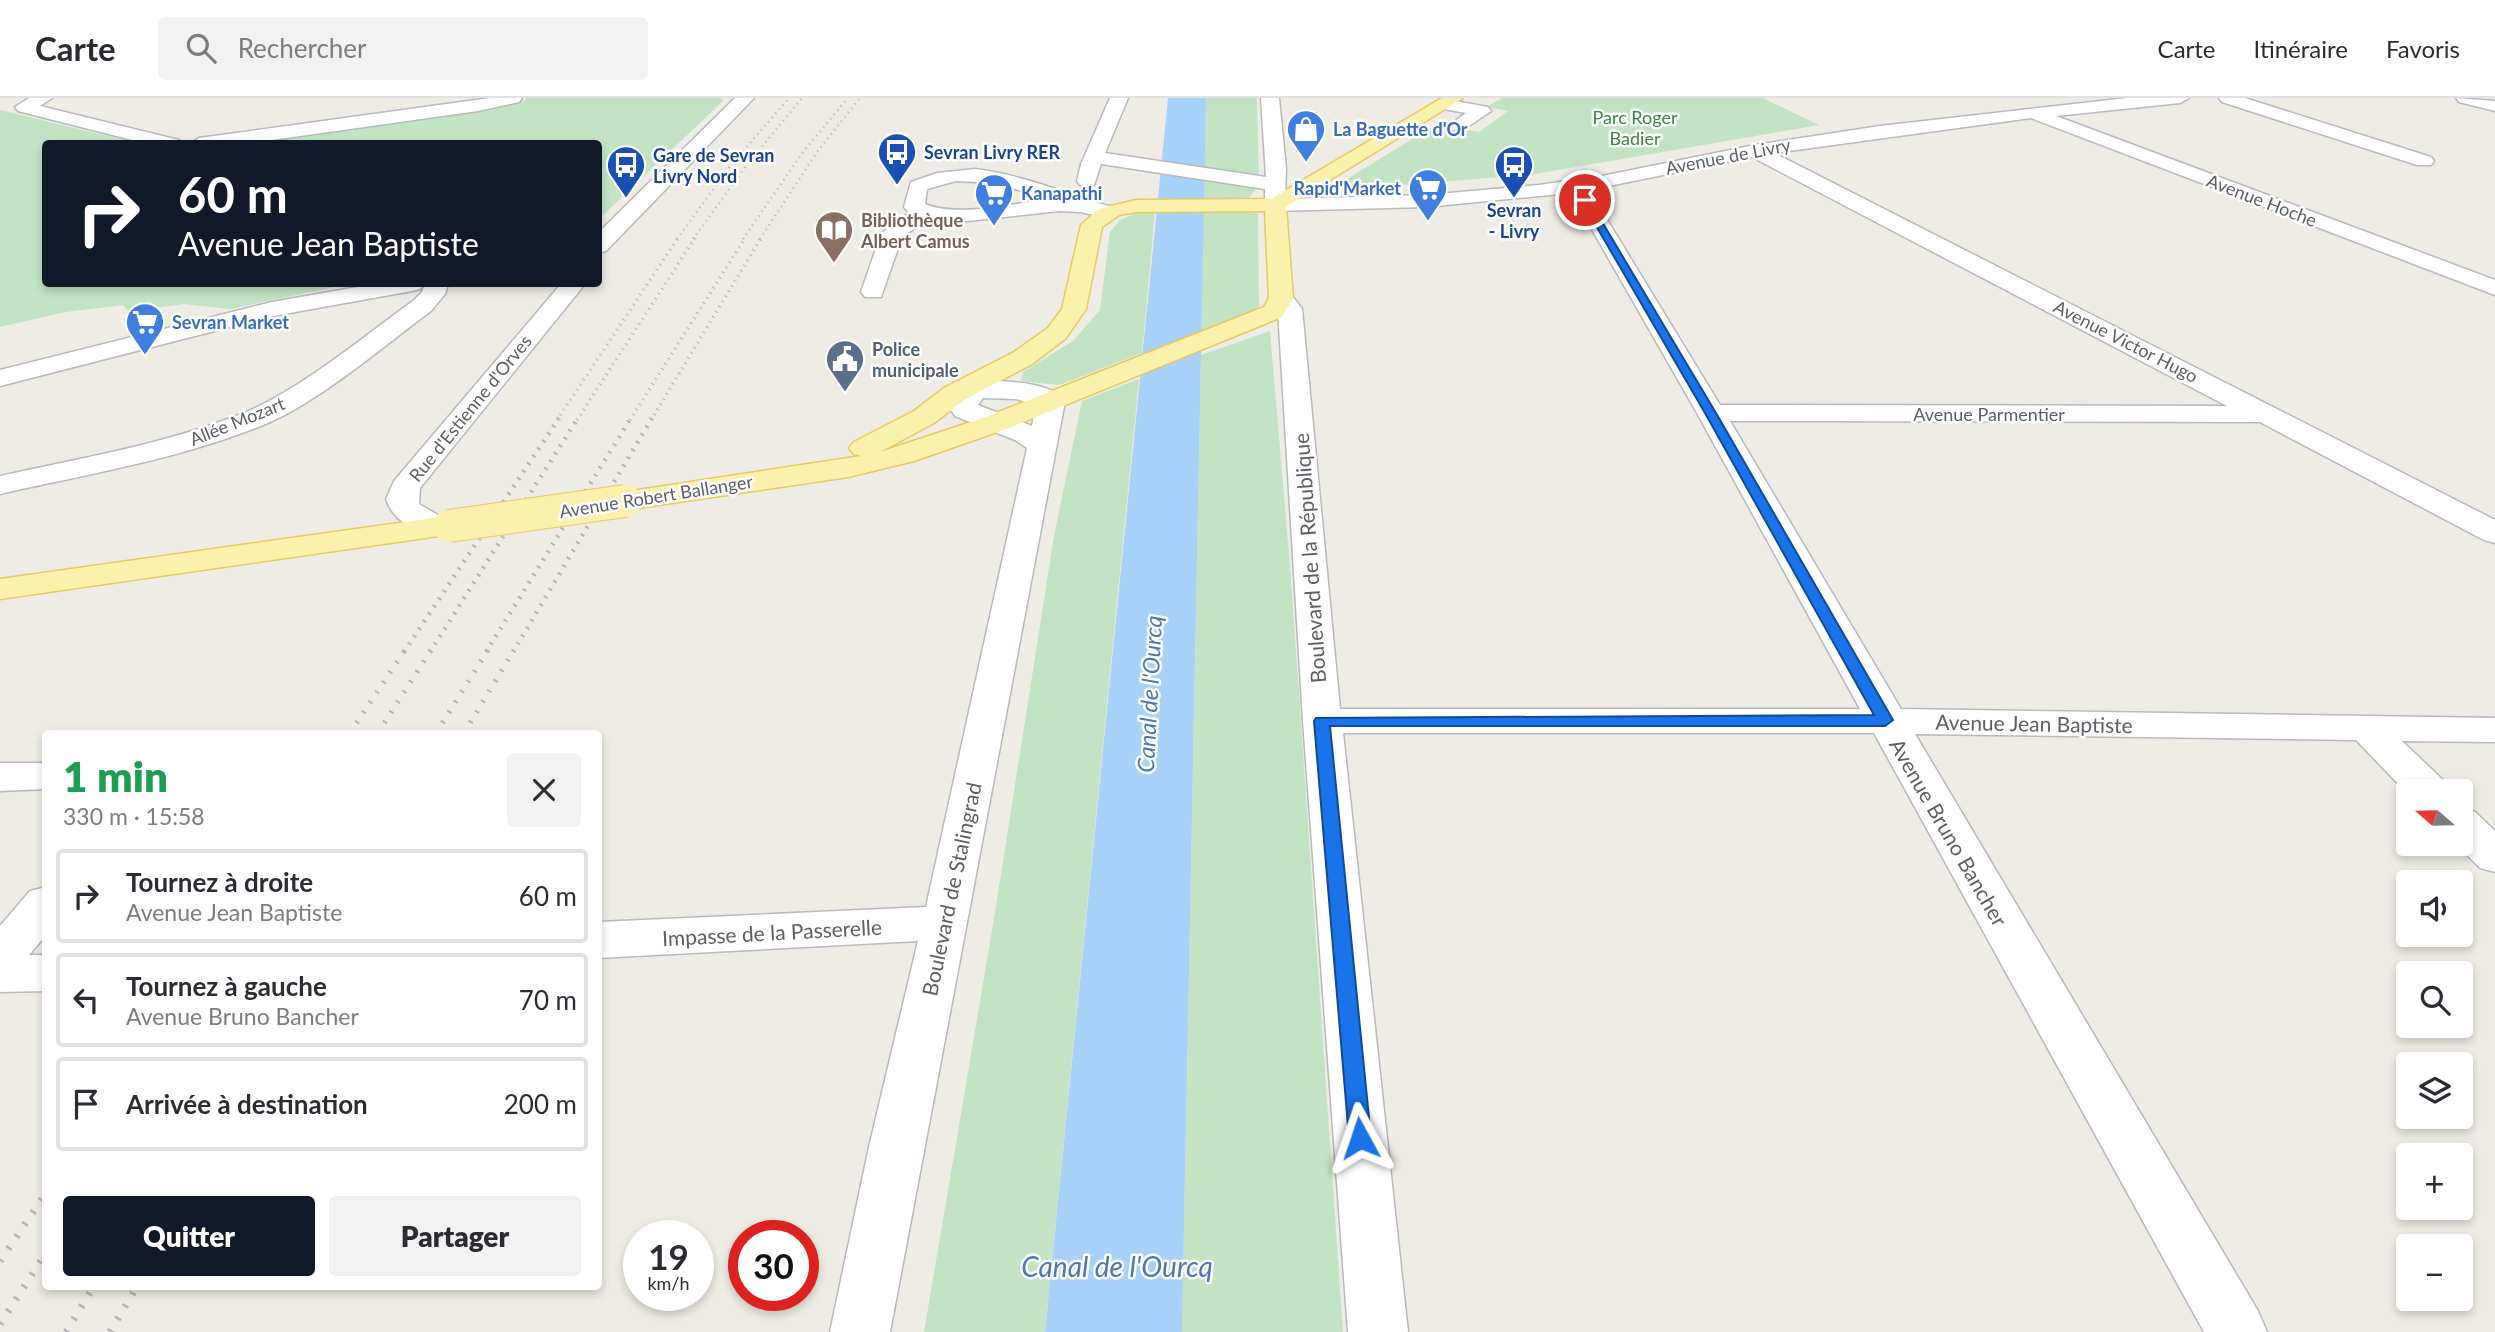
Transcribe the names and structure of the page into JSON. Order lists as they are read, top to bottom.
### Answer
{
  "streets": {
    "main road": ["Avenue Robert Ballanger", "Boulevard de la République"],
    "street": [
      "Avenue de Livry",
      "Avenue Hoche",
      "Avenue Victor Hugo",
      "Rue d'Estienne d'Orves",
      "Avenue Parmentier",
      "Allée Mozart",
      "Avenue Jean Baptiste",
      "Avenue Bruno Bancher",
      "Boulevard de Stalingrad",
      "Impasse de la Passerelle"
    ]
  },
  "crossings": [
    ["Avenue de Livry", "Avenue Hoche"],
    ["Avenue de Livry", "Avenue Victor Hugo"],
    ["Avenue de Livry", "Boulevard de la République"],
    ["Avenue de Livry", "Avenue Bruno Bancher"],
    ["Avenue Victor Hugo", "Avenue Parmentier"],
    ["Rue d'Estienne d'Orves", "Avenue Robert Ballanger"],
    ["Avenue Parmentier", "Avenue Bruno Bancher"],
    ["Avenue Robert Ballanger", "Boulevard de la République"],
    ["Avenue Robert Ballanger", "Boulevard de Stalingrad"],
    ["Boulevard de la République", "Avenue Jean Baptiste"],
    ["Avenue Jean Baptiste", "Avenue Bruno Bancher"],
    ["Boulevard de Stalingrad", "Impasse de la Passerelle"]
  ],
  "water": ["Canal de l'Ourcq"],
  "parks": ["Parc Roger Badier"],
  "places": {
    "shop": ["La Baguette d'Or"],
    "bus stop": ["Sevran Livry RER", "Gare de Sevran Livry Nord", "Sevran - Livry"],
    "supermarket": ["Rapid'Market", "Kanapathi", "Sevran Market"],
    "library": ["Bibliothèque Albert Camus"],
    "public building": ["Police municipale"]
  },
  "north": "left",
  "page": {
    "header": "Carte",
    "search": "Rechercher",
    "nav": ["Carte", "Itinéraire", "Favoris"],
    "turn": ["60 m", "Avenue Jean Baptiste"],
    "heading": ["1 min", "330 m · 15:58"],
    "map_buttons": ["+", "−"],
    "list": [
      {
        "name": "Tournez à droite",
        "note": "Avenue Jean Baptiste",
        "value": "60 m"
      },
      {
        "name": "Tournez à gauche",
        "note": "Avenue Bruno Bancher",
        "value": "70 m"
      },
      {
        "name": "Arrivée à destination",
        "value": "200 m"
      }
    ],
    "buttons": ["Quitter", "Partager"],
    "speed": "19 km/h",
    "limit": "30"
  }
}
